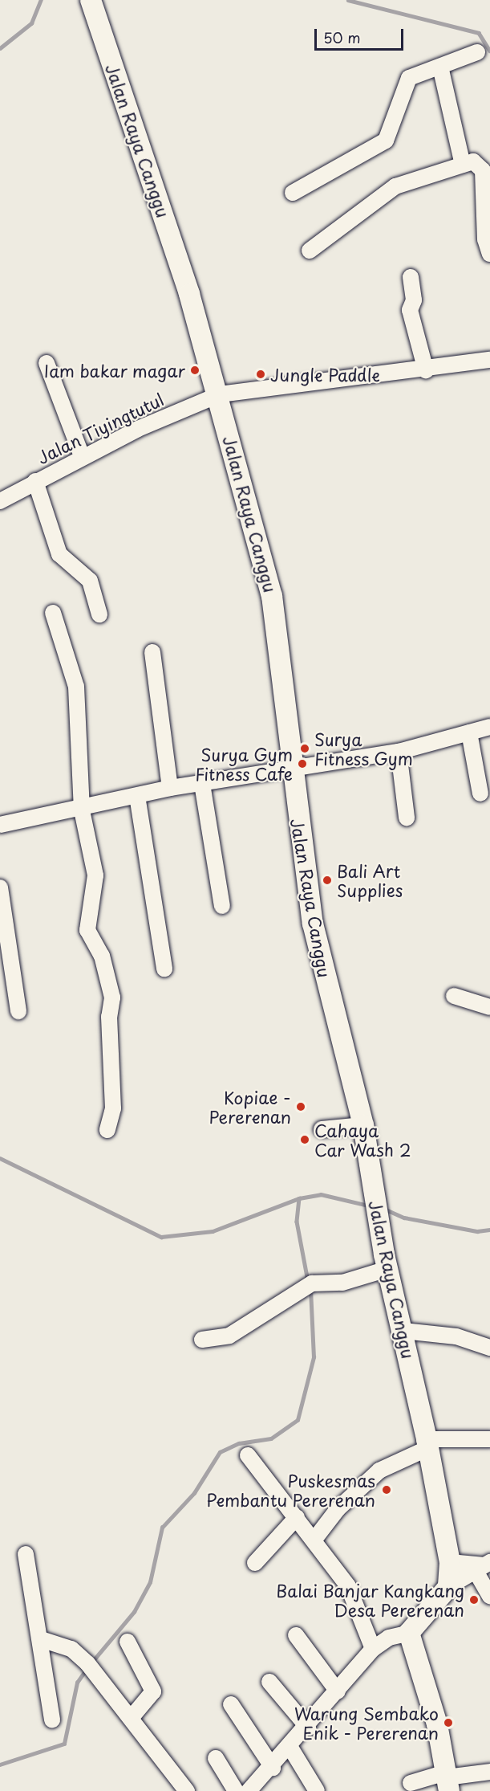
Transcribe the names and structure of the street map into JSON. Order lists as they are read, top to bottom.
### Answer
{
  "streets": {
    "main road": ["Jalan Raya Canggu"],
    "street": ["Jalan Tiyingtutul"]
  },
  "crossings": [
    ["Jalan Raya Canggu", "Jalan Tiyingtutul"]
  ],
  "places": [
    "Iam bakar magar",
    "Jungle Paddle",
    "Surya Fitness Gym",
    "Surya Gym Fitness Cafe",
    "Bali Art Supplies",
    "Kopiae - Pererenan",
    "Cahaya Car Wash 2",
    "Puskesmas Pembantu Pererenan",
    "Balai Banjar Kangkang Desa Pererenan",
    "Warung Sembako Enik - Pererenan"
  ],
  "scale_bar": "50 m"
}
